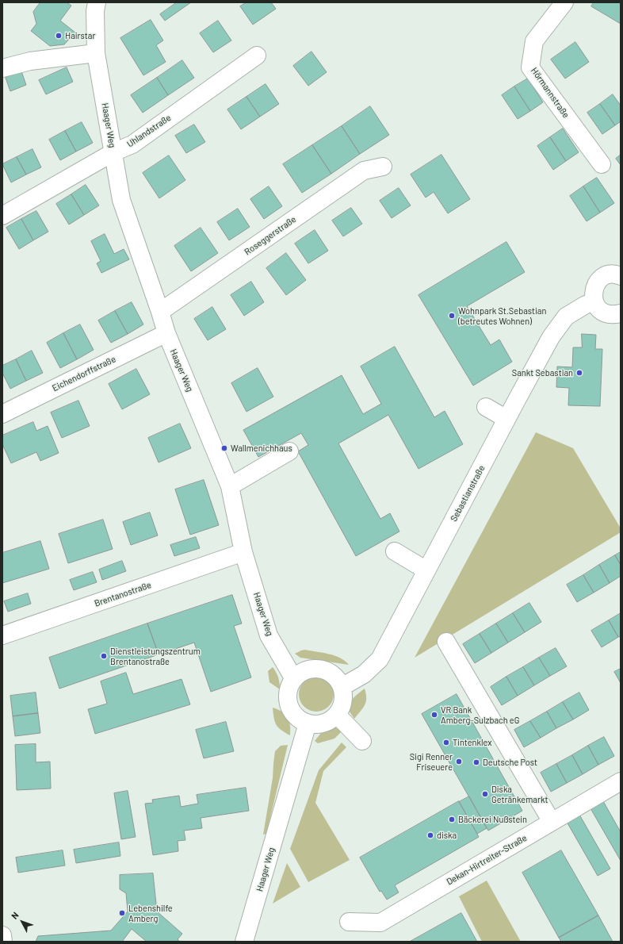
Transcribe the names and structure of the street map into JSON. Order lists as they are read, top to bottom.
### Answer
{
  "streets": {
    "street": [
      "Hörmannstraße",
      "Haager Weg",
      "Uhlandstraße",
      "Roseggerstraße",
      "Eichendorffstraße",
      "Sebastianstraße",
      "Brentanostraße",
      "Dekan-Hirtreiter-Straße"
    ]
  },
  "crossings": [
    ["Haager Weg", "Uhlandstraße"],
    ["Haager Weg", "Roseggerstraße"],
    ["Haager Weg", "Eichendorffstraße"],
    ["Haager Weg", "Sebastianstraße"],
    ["Haager Weg", "Brentanostraße"]
  ],
  "places": [
    "Hairstar",
    "Wohnpark St.Sebastian (betreutes Wohnen)",
    "Sankt Sebastian",
    "Wallmenichhaus",
    "Dienstleistungszentrum Brentanostraße",
    "VR Bank Amberg-Sulzbach eG",
    "Tintenklex",
    "Sigi Renner Friseuere",
    "Deutsche Post",
    "Diska Getränkemarkt",
    "Bäckerei Nußstein",
    "diska",
    "Lebenshilfe Amberg"
  ],
  "north": "top left"
}
